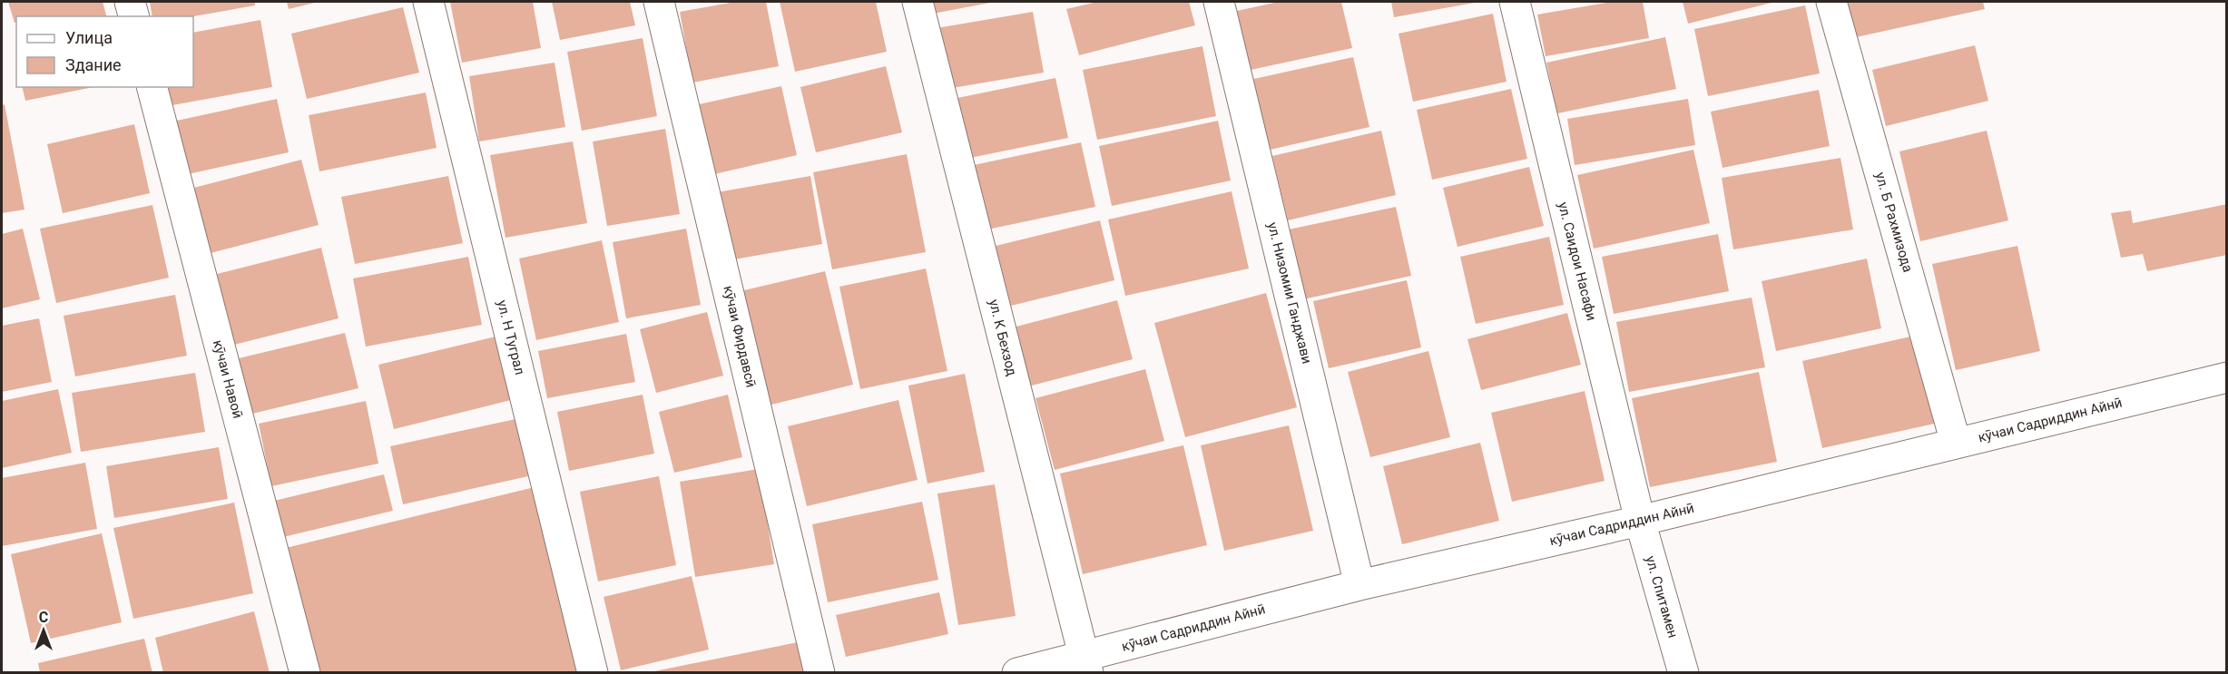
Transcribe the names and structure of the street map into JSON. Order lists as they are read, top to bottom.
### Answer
{
  "streets": {
    "street": [
      "ул. Б Рахмизода",
      "ул. Саидои Насафи",
      "ул. Низомии Ганджави",
      "кӯчаи Фирдавсӣ",
      "ул. Н Туграл",
      "ул. К Бехзод",
      "кӯчаи Навоӣ",
      "кӯчаи Садриддин Айнӣ",
      "ул. Спитамен"
    ]
  },
  "crossings": [
    ["ул. Б Рахмизода", "кӯчаи Садриддин Айнӣ"],
    ["ул. Саидои Насафи", "кӯчаи Садриддин Айнӣ"],
    ["ул. Саидои Насафи", "ул. Спитамен"],
    ["ул. Низомии Ганджави", "кӯчаи Садриддин Айнӣ"],
    ["ул. К Бехзод", "кӯчаи Садриддин Айнӣ"],
    ["кӯчаи Садриддин Айнӣ", "ул. Спитамен"]
  ],
  "legend": ["Улица", "Здание"],
  "north": "top"
}
